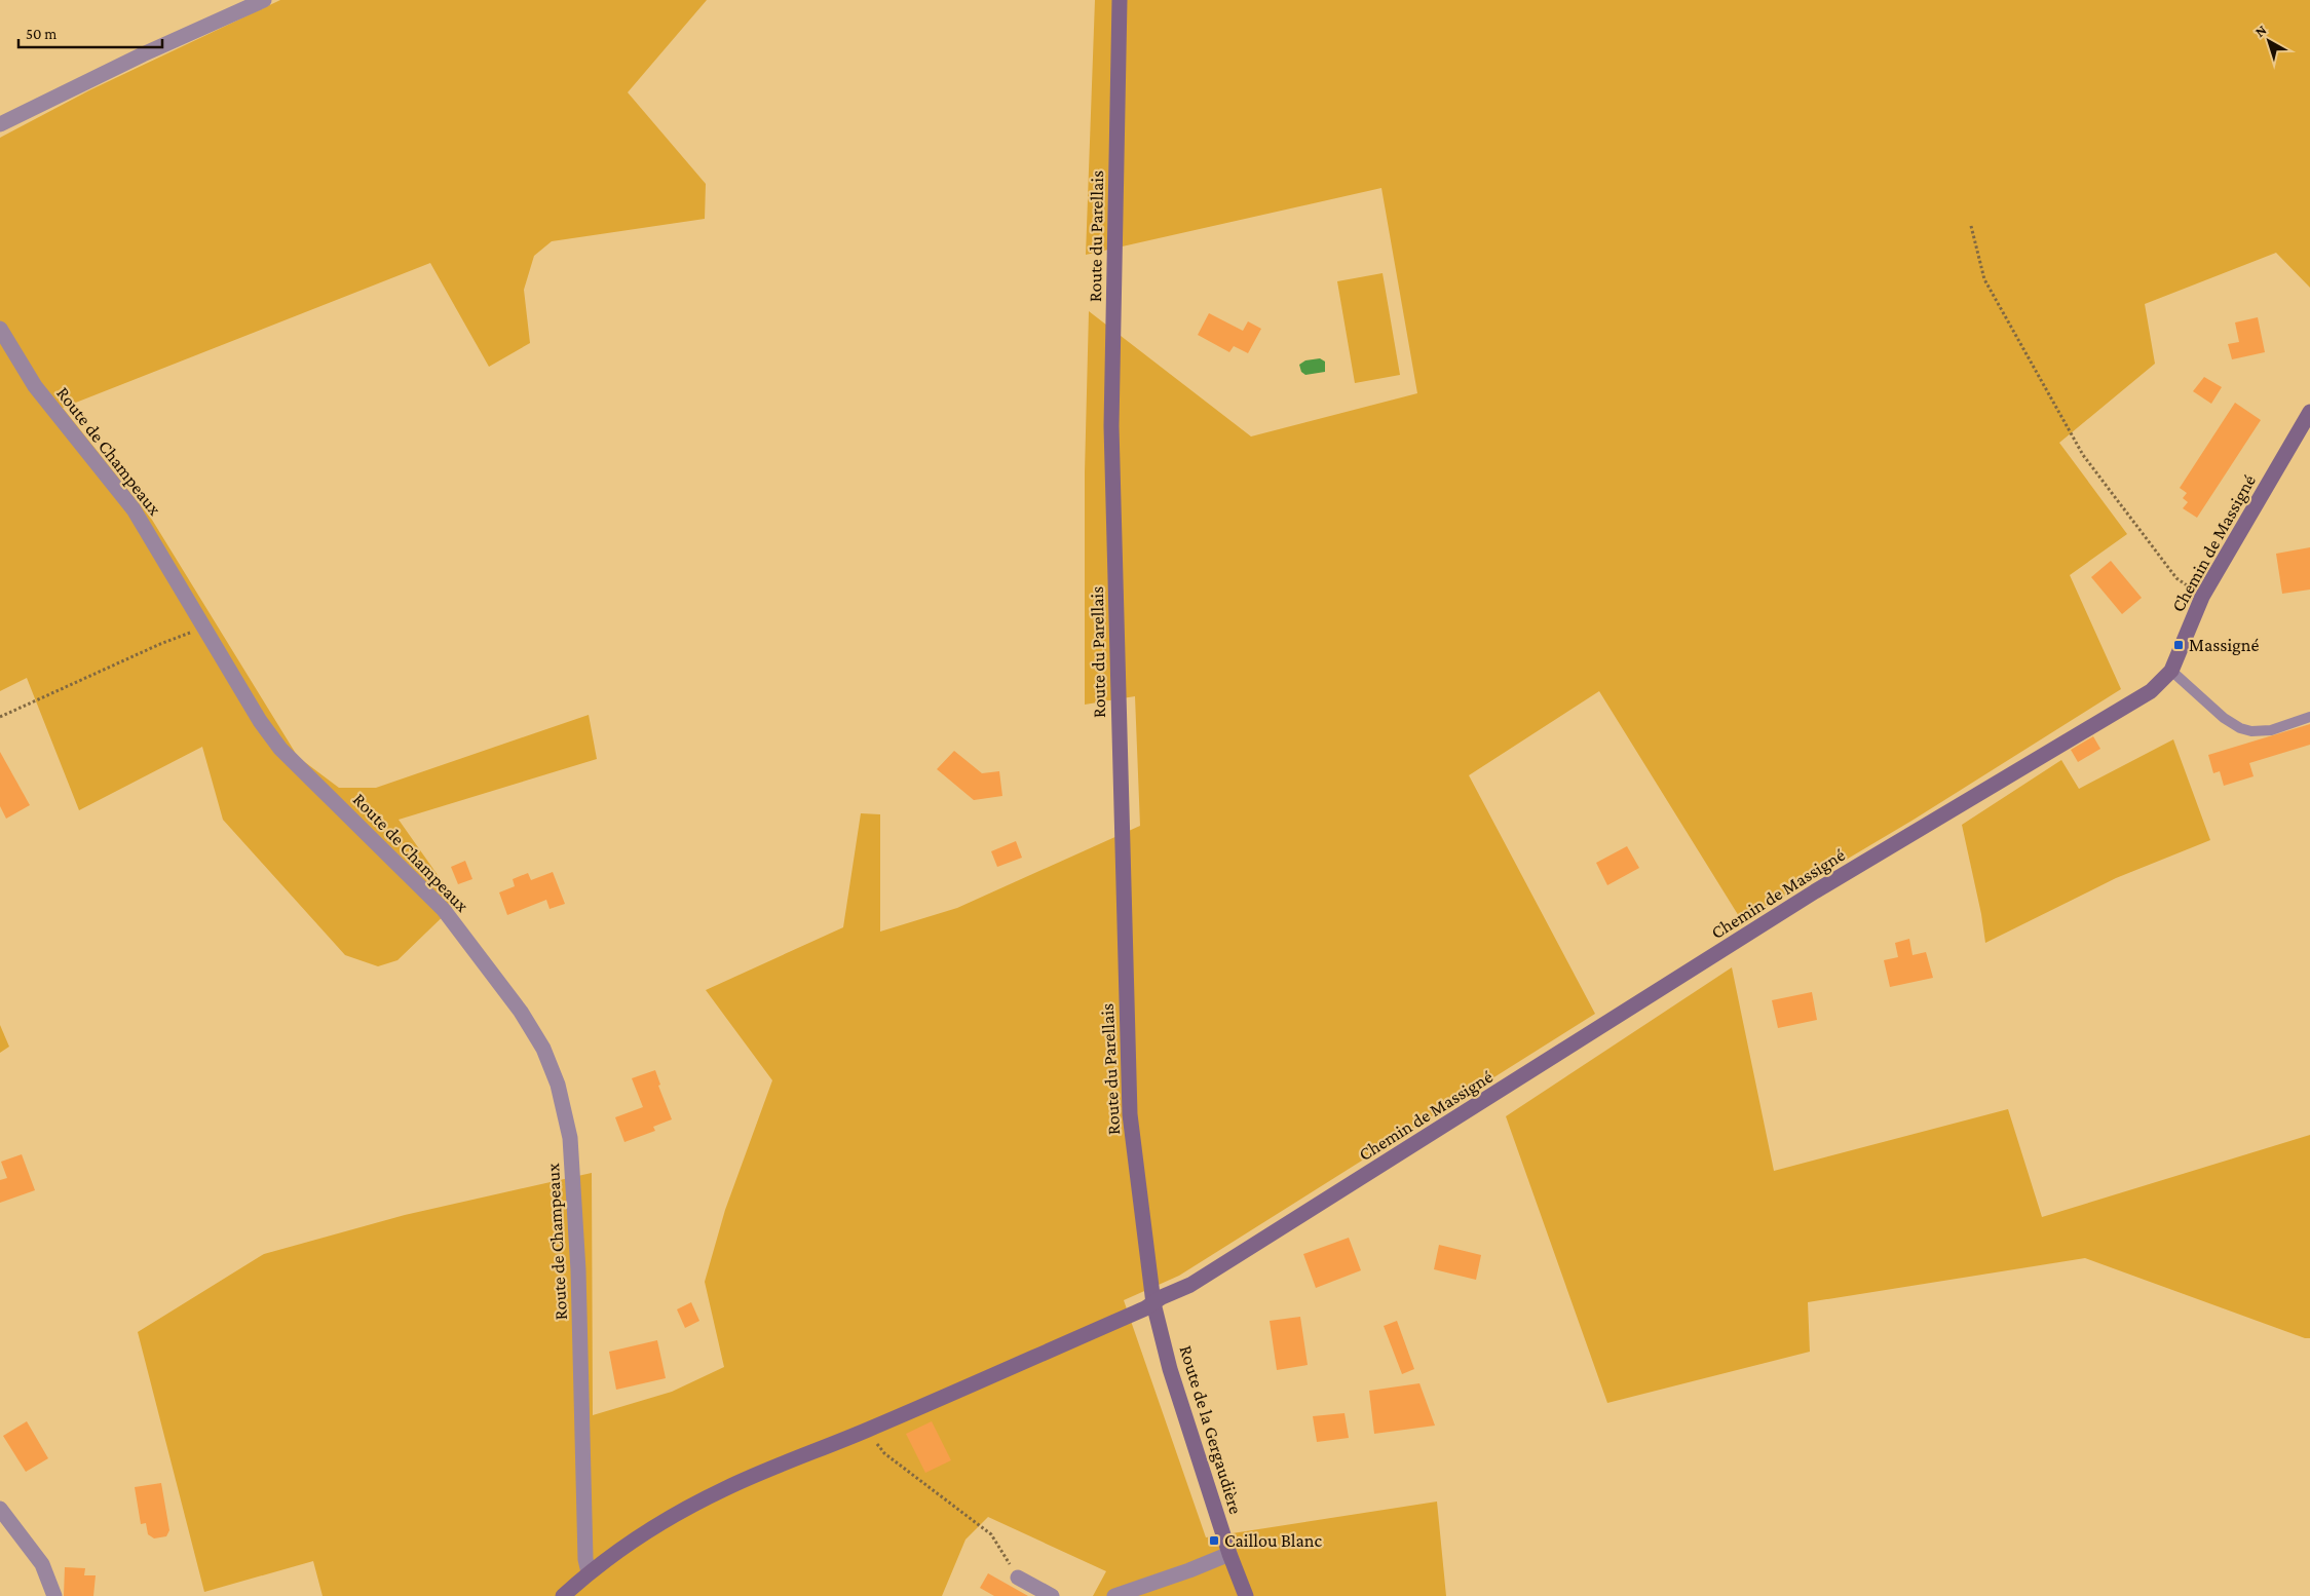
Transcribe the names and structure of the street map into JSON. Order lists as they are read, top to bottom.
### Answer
{
  "streets": {
    "street": [
      "Route du Parellais",
      "Route de Champeaux",
      "Chemin de Massigné",
      "Route de la Gergaudière"
    ]
  },
  "crossings": [
    ["Route du Parellais", "Chemin de Massigné"],
    ["Route du Parellais", "Route de la Gergaudière"],
    ["Route de Champeaux", "Chemin de Massigné"],
    ["Chemin de Massigné", "Route de la Gergaudière"]
  ],
  "places": {
    "transit": ["Massigné", "Caillou Blanc"]
  },
  "scale_bar": "50 m",
  "north": "top left"
}
